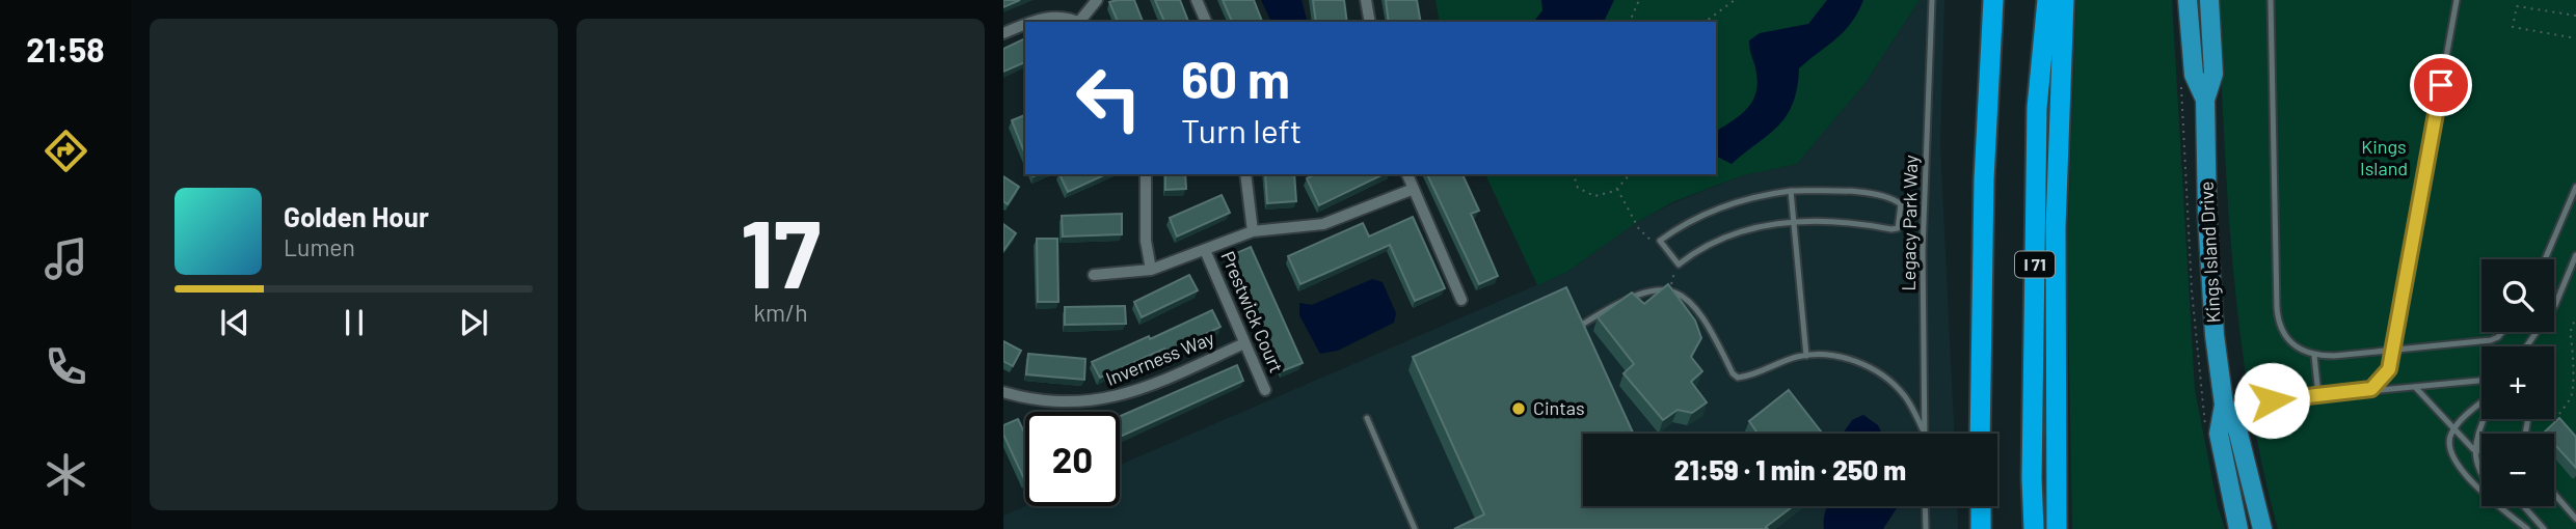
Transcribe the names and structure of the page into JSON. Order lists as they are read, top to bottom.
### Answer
{
  "streets": {
    "highway": ["I 71"],
    "main road": ["Kings Island Drive"],
    "street": ["Prestwick Court", "Inverness Way"],
    "lane": ["Legacy Park Way"]
  },
  "crossings": [
    ["Prestwick Court", "Inverness Way"]
  ],
  "parks": ["Kings Island"],
  "places": ["Cintas"],
  "page": {
    "tabs": "21:58",
    "tile": ["17", "km/h"],
    "turn": ["60 m", "Turn left"],
    "song": ["Golden Hour", "Lumen"],
    "map_buttons": ["+", "−"],
    "limit": "20",
    "trip": "21:59 · 1 min · 250 m"
  }
}
